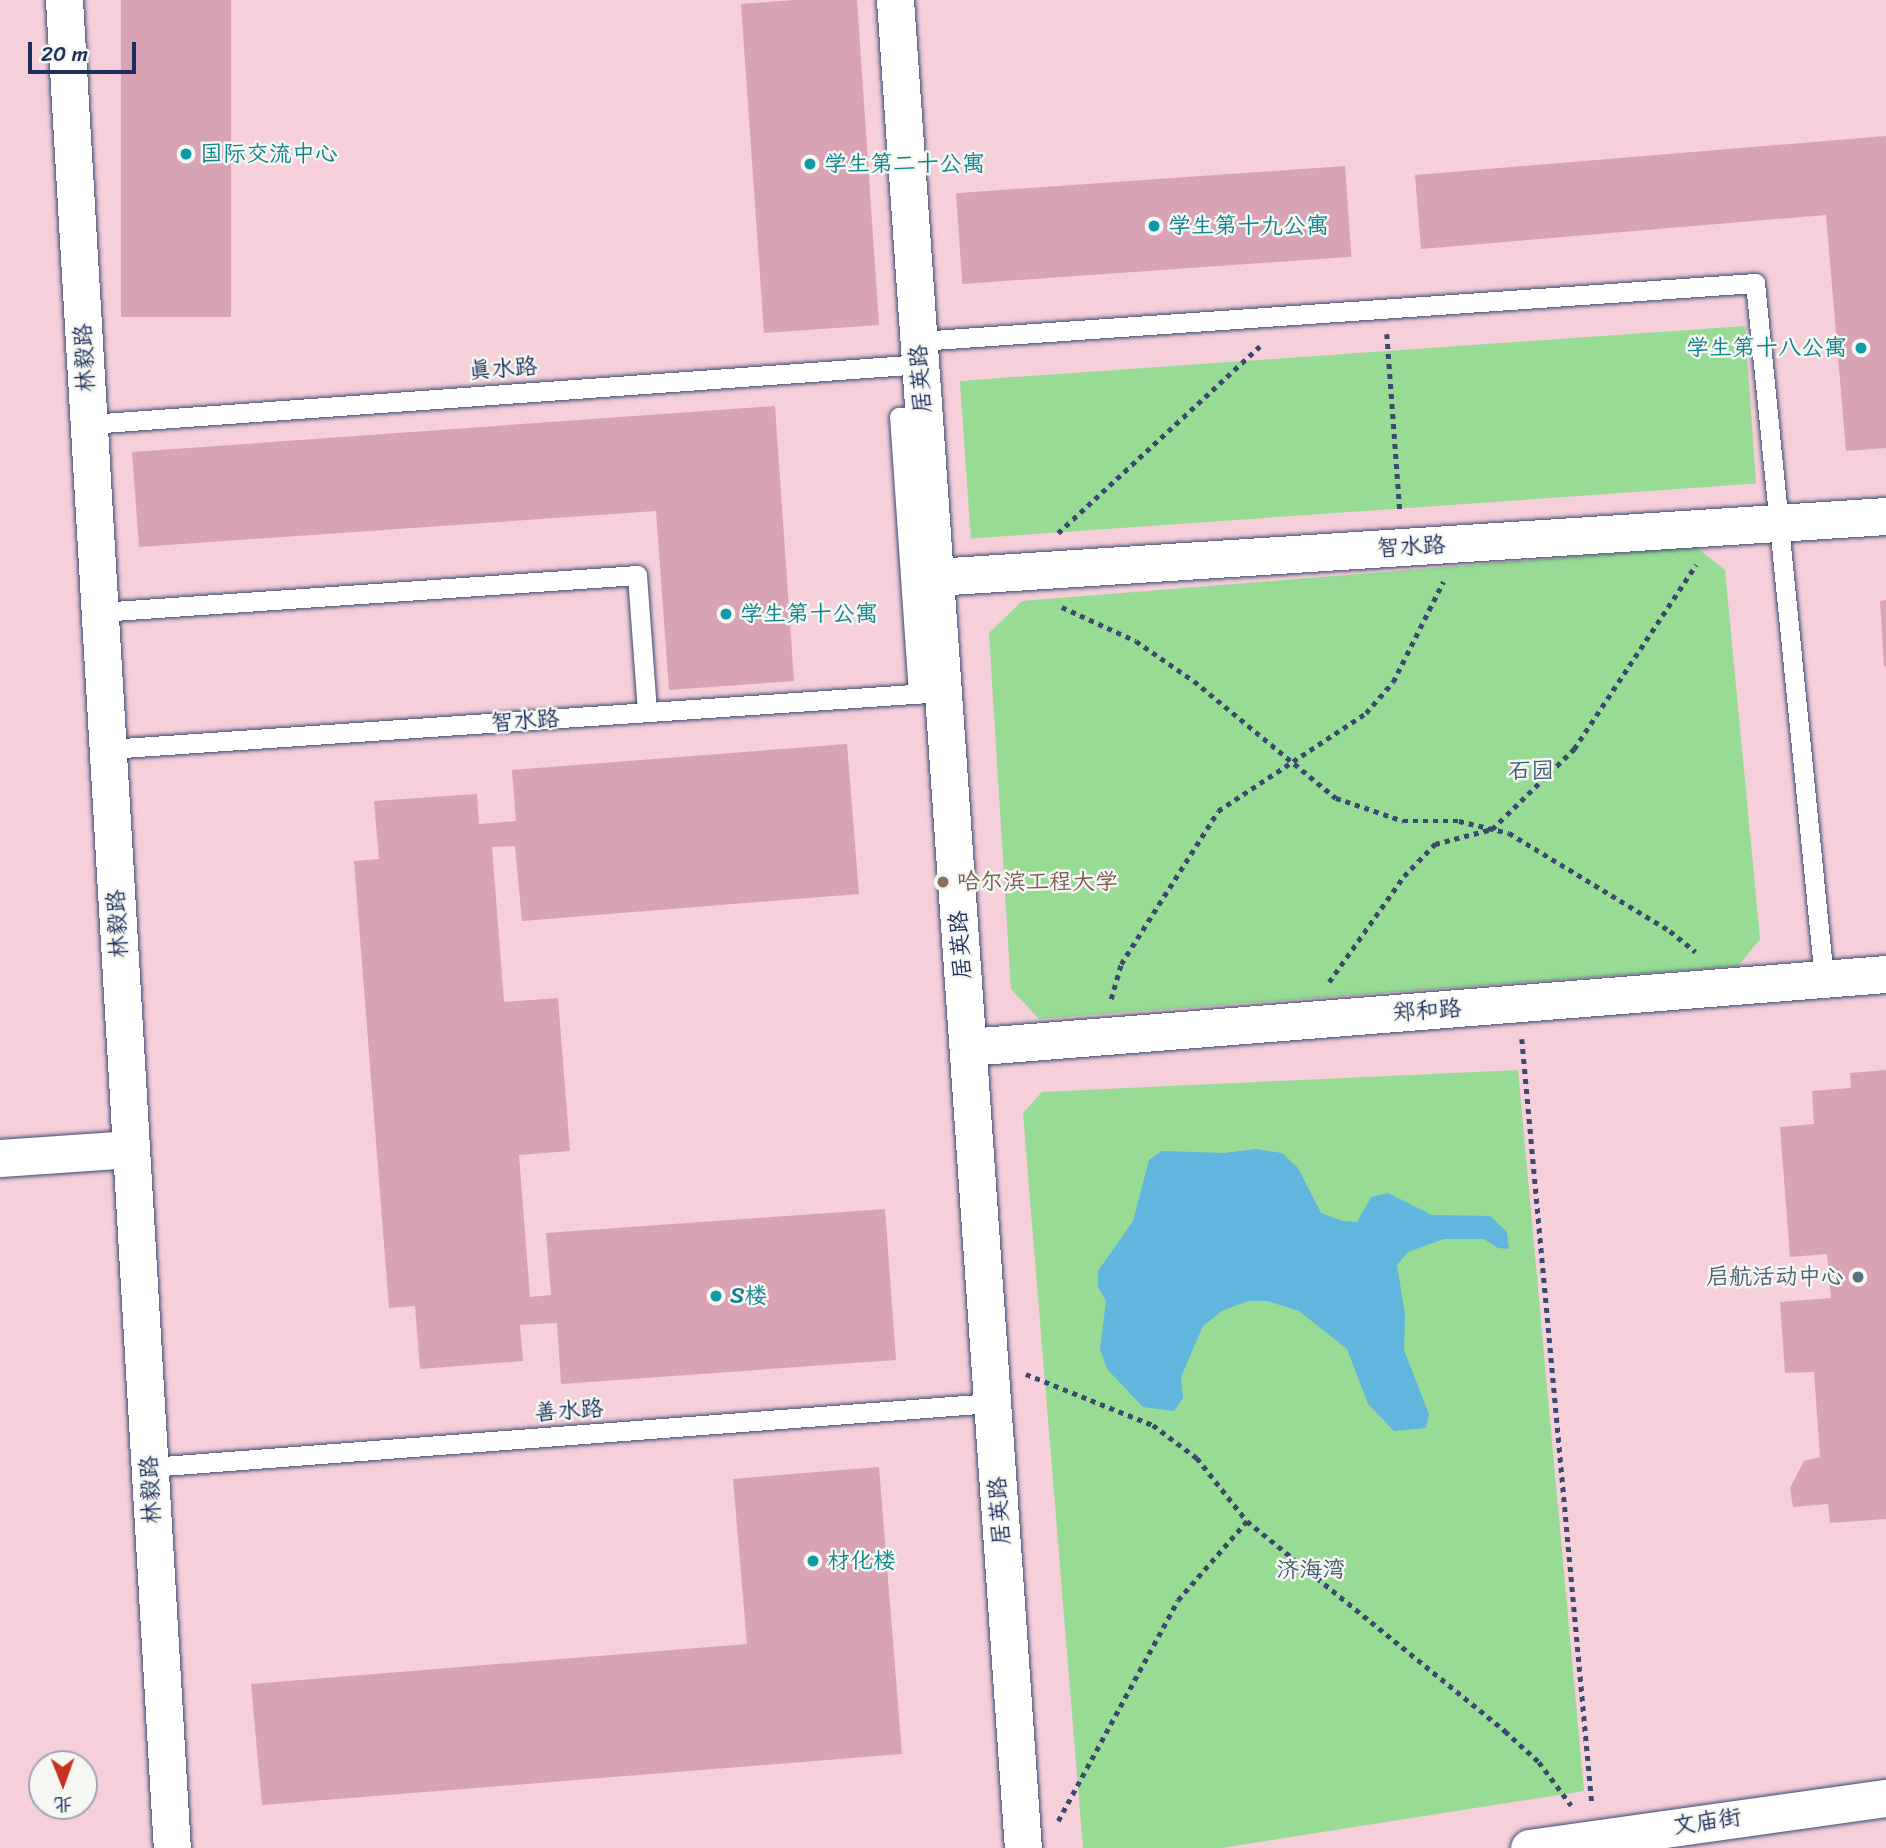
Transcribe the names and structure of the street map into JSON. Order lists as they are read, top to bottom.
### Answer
{
  "streets": {
    "street": [
      "林毅路",
      "居英路",
      "智水路",
      "郑和路",
      "文庙街"
    ],
    "lane": ["真水路", "善水路"]
  },
  "crossings": [
    ["林毅路", "真水路"],
    ["林毅路", "智水路"],
    ["林毅路", "善水路"],
    ["真水路", "居英路"],
    ["真水路", "智水路"],
    ["居英路", "智水路"],
    ["居英路", "郑和路"],
    ["居英路", "善水路"]
  ],
  "parks": ["石园", "济海湾"],
  "places": [
    "国际交流中心",
    "学生第二十公寓",
    "学生第十九公寓",
    "学生第十八公寓",
    "学生第十公寓",
    "哈尔滨工程大学",
    "启航活动中心",
    "S楼",
    "材化楼"
  ],
  "scale_bar": "20 m",
  "north": "bottom"
}
